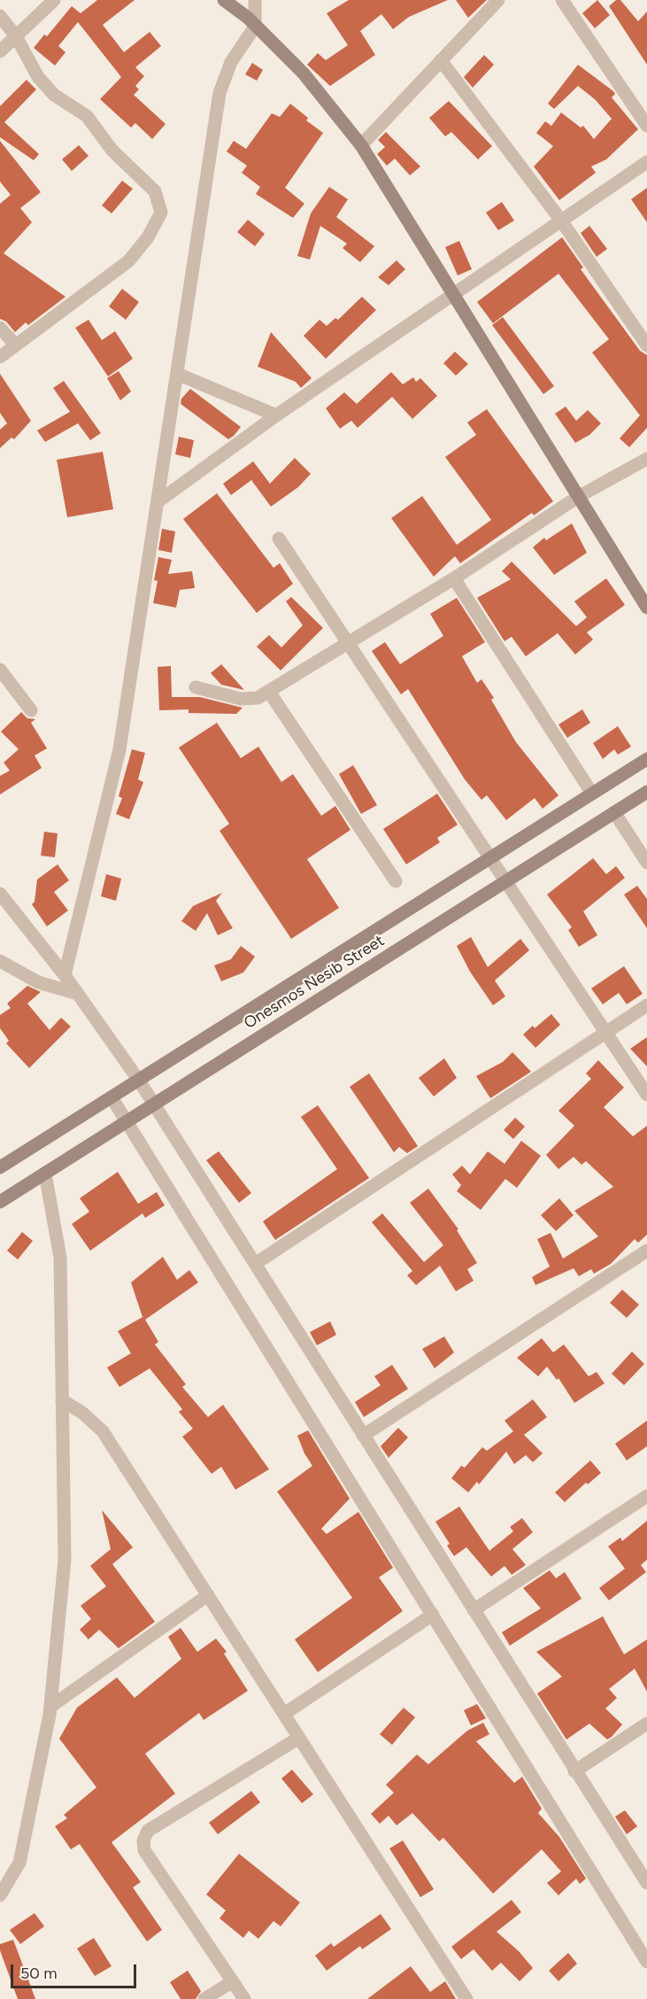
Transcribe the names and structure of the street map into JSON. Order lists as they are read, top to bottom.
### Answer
{
  "streets": {
    "street": ["Onesmos Nesib Street"]
  },
  "scale_bar": "50 m"
}
